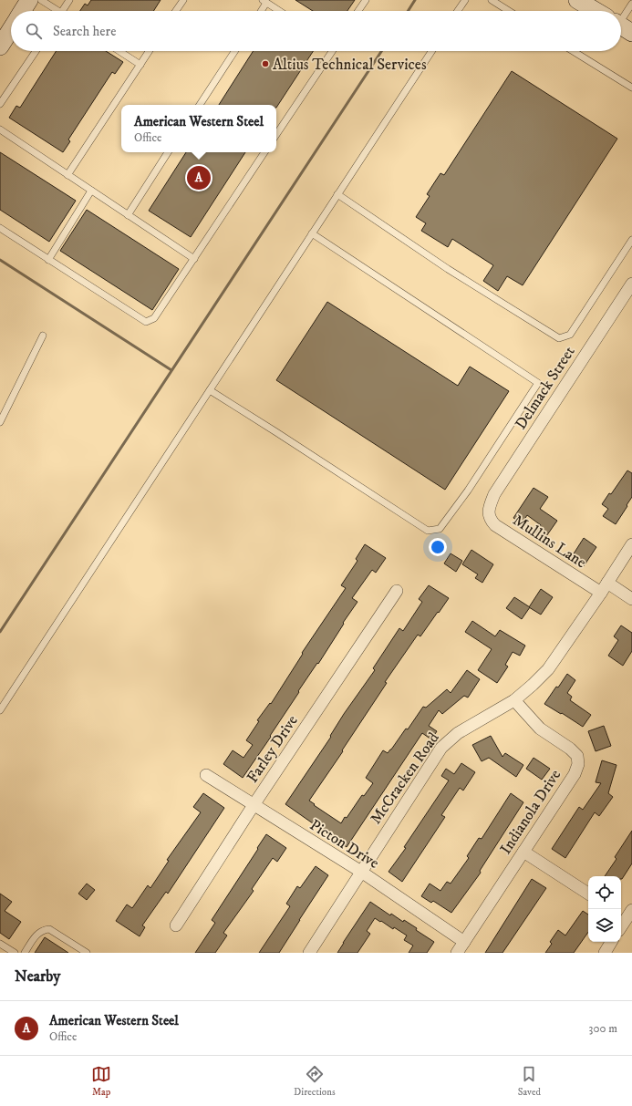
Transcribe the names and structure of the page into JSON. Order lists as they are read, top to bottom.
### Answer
{
  "streets": {
    "street": [
      "Delmack Street",
      "Mullins Lane",
      "Farley Drive",
      "McCracken Road",
      "Indianola Drive",
      "Picton Drive"
    ]
  },
  "crossings": [
    ["Delmack Street", "Mullins Lane"],
    ["Mullins Lane", "McCracken Road"],
    ["Farley Drive", "Picton Drive"],
    ["McCracken Road", "Indianola Drive"],
    ["McCracken Road", "Picton Drive"],
    ["Indianola Drive", "Picton Drive"]
  ],
  "places": ["Altius Technical Services"],
  "page": {
    "search": "Search here",
    "popup": ["American Western Steel", "Office"],
    "pins": "A",
    "heading": "Nearby",
    "list": [
      {
        "mark": "A",
        "name": "American Western Steel",
        "note": "Office",
        "value": "300 m"
      }
    ],
    "nav": ["Map", "Directions", "Saved"]
  }
}
